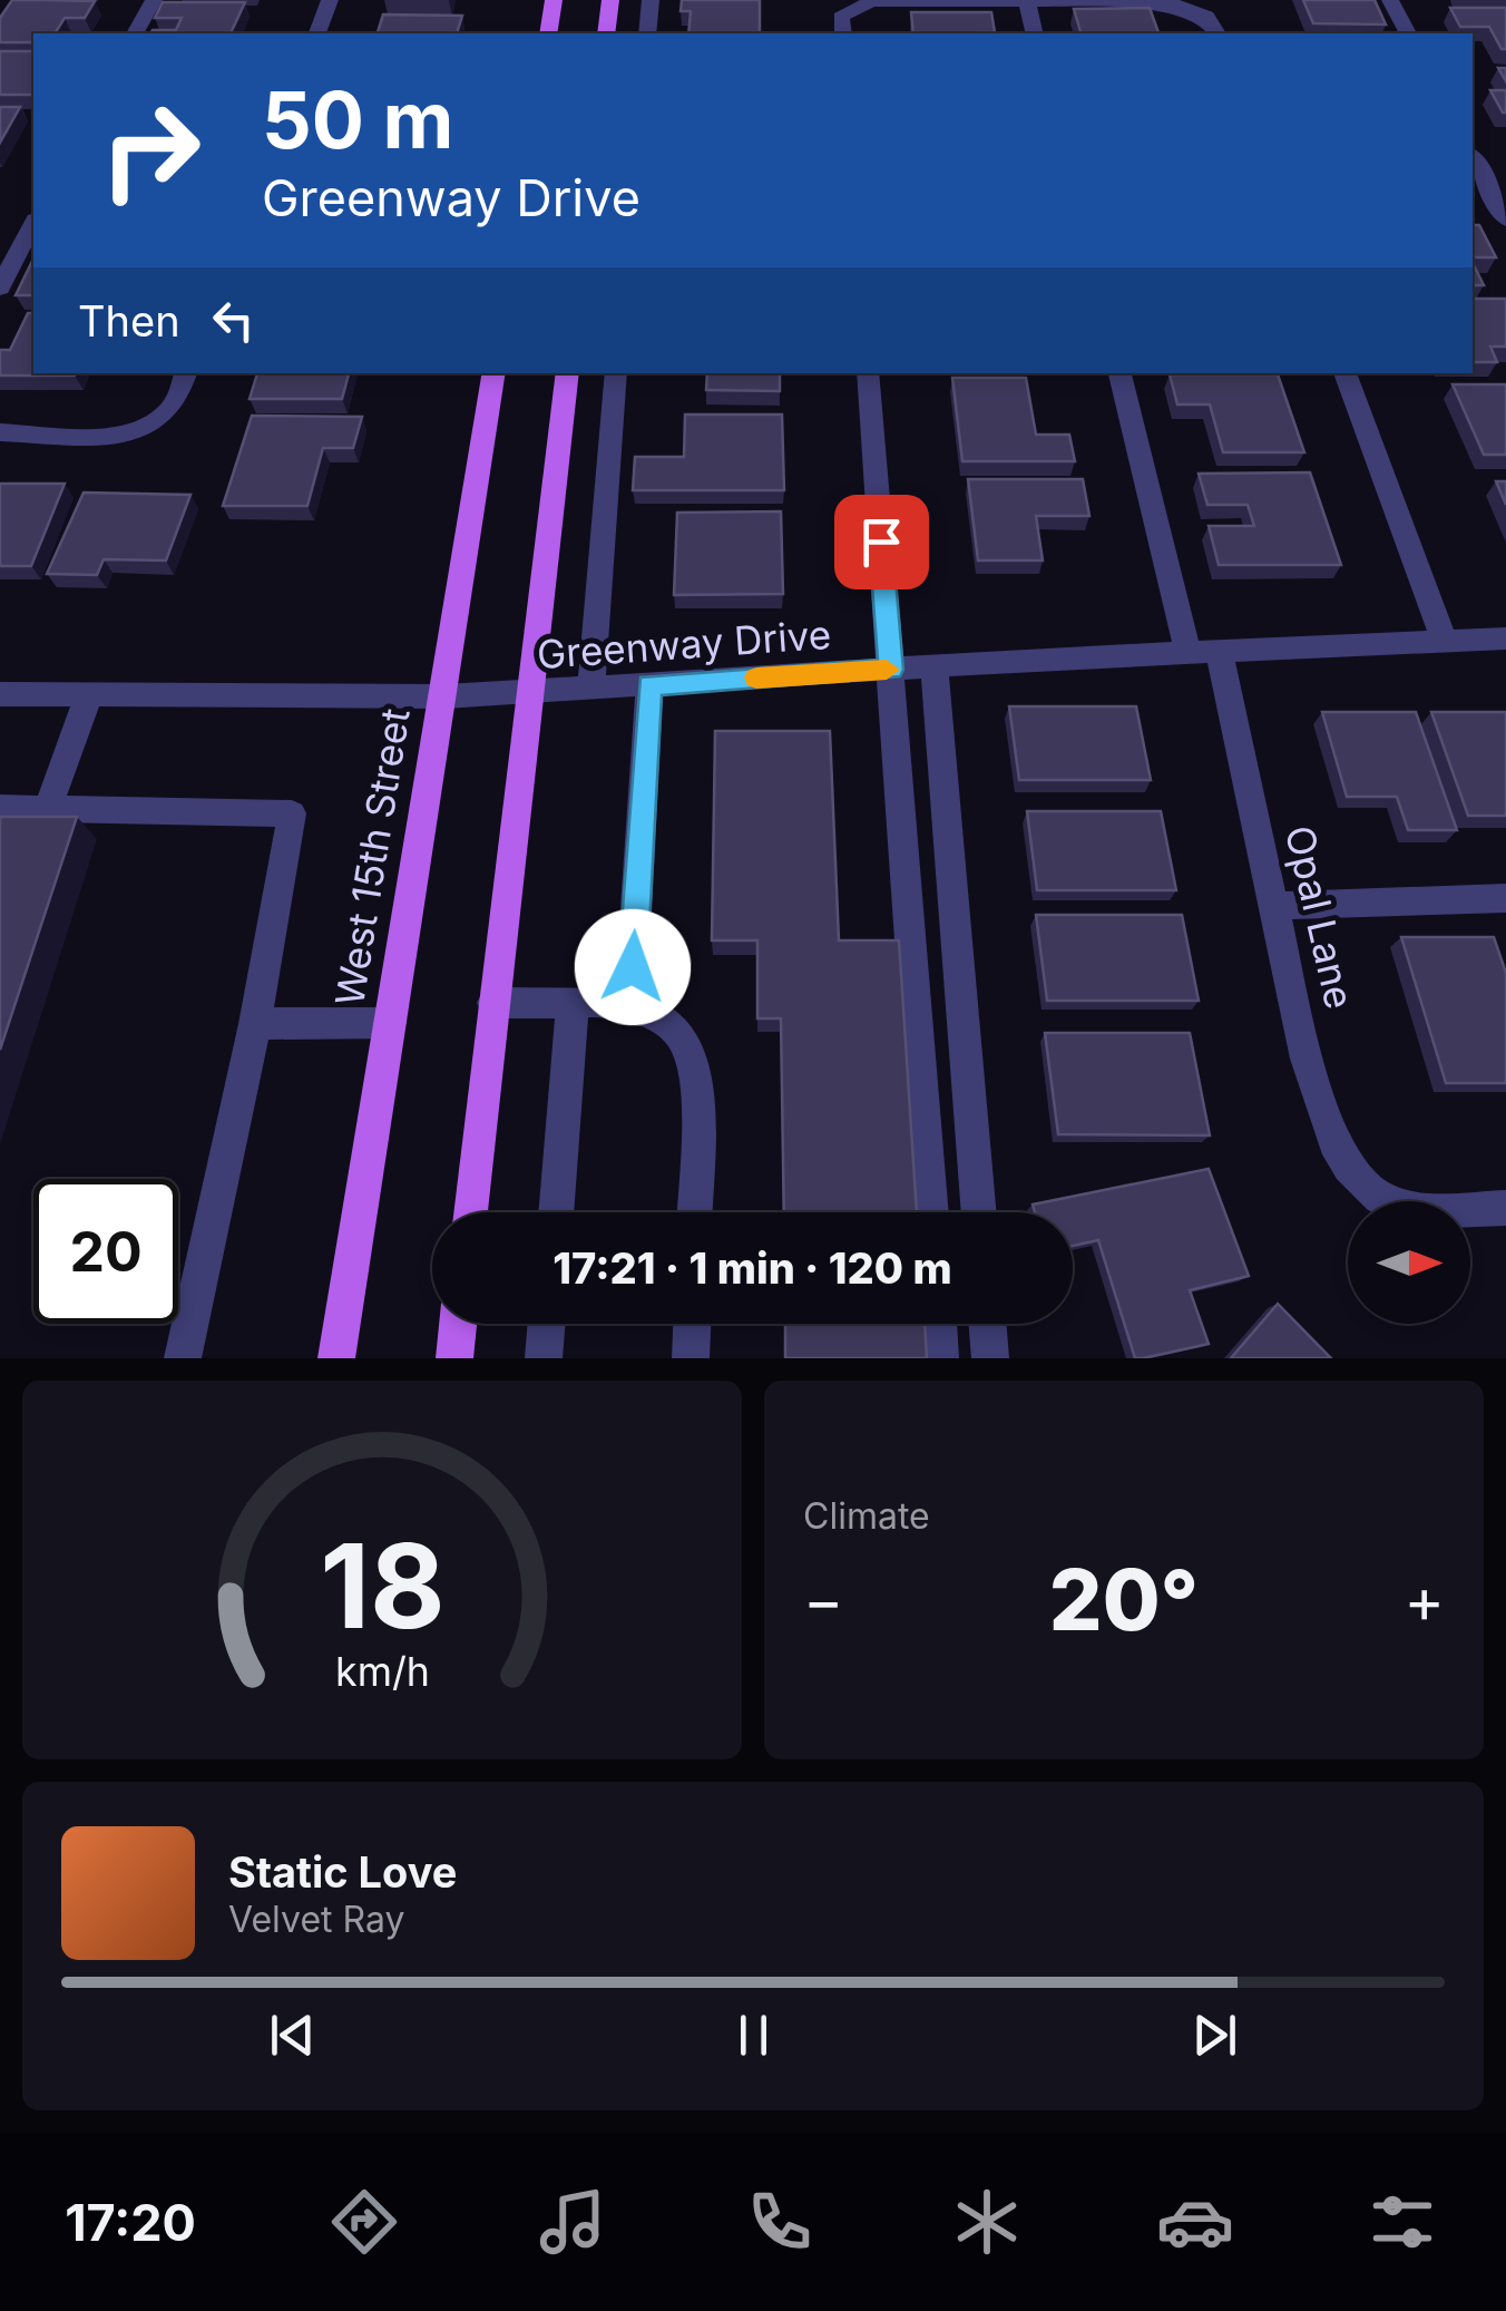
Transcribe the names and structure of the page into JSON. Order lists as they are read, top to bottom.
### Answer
{
  "streets": {
    "main road": ["West 15th Street"],
    "street": ["Greenway Drive", "Opal Lane"]
  },
  "crossings": [
    ["Greenway Drive", "West 15th Street"],
    ["Greenway Drive", "Opal Lane"]
  ],
  "north": "right",
  "page": {
    "turn": ["50 m", "Greenway Drive"],
    "then": "Then",
    "limit": "20",
    "trip": "17:21 · 1 min · 120 m",
    "tile": "Climate",
    "heat": ["−", "20°", "+"],
    "song": ["Static Love", "Velvet Ray"],
    "tabs": "17:20",
    "gauge": ["18", "km/h"]
  }
}
